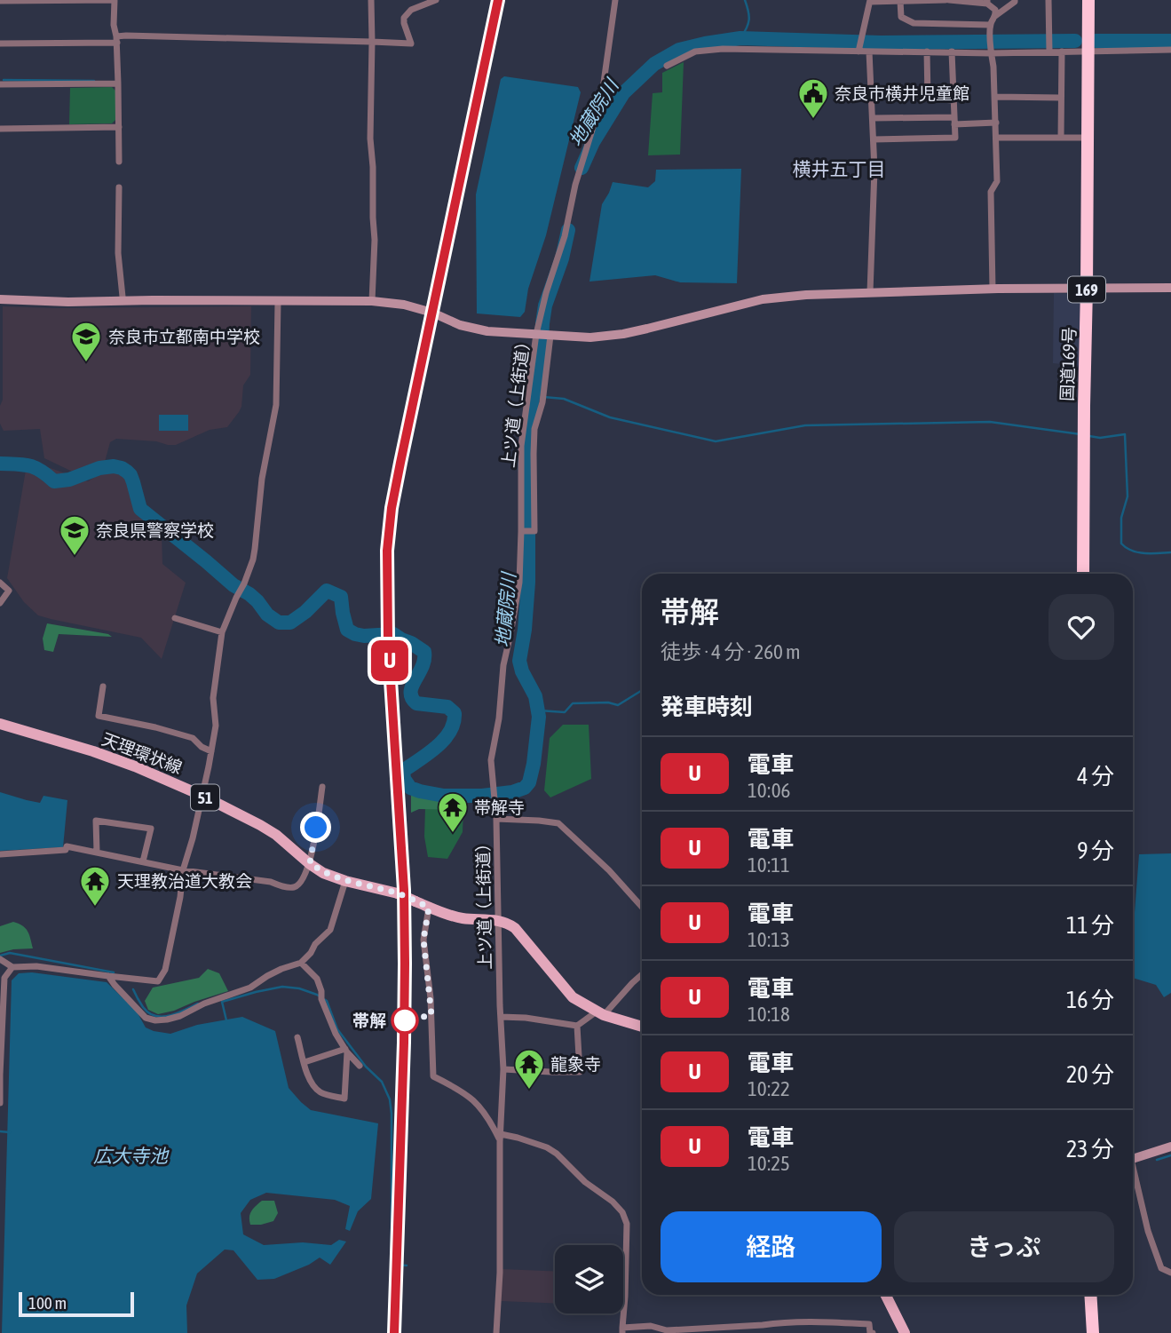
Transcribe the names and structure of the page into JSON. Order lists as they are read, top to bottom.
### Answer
{
  "streets": {
    "highway": ["169", "国道169号"],
    "main road": ["天理環状線", "51"],
    "street": ["上ツ道（上街道）"]
  },
  "crossings": [
    ["上ツ道（上街道）", "天理環状線"]
  ],
  "districts": ["横井五丁目"],
  "water": ["地蔵院川", "広大寺池"],
  "places": {
    "public building": ["奈良市横井児童館"],
    "school or university": ["奈良市立都南中学校", "奈良県警察学校"],
    "temple": ["帯解寺", "天理教治道大教会", "龍象寺"],
    "other": ["帯解"]
  },
  "scale_bar": "100 m",
  "page": {
    "on_map": "U",
    "heading": [
      ["帯解", "徒歩 · 4 分 · 260 m"],
      "発車時刻"
    ],
    "list": [
      {
        "mark": "U",
        "name": "電車",
        "note": "10:06",
        "value": "4 分"
      },
      {
        "mark": "U",
        "name": "電車",
        "note": "10:11",
        "value": "9 分"
      },
      {
        "mark": "U",
        "name": "電車",
        "note": "10:13",
        "value": "11 分"
      },
      {
        "mark": "U",
        "name": "電車",
        "note": "10:18",
        "value": "16 分"
      },
      {
        "mark": "U",
        "name": "電車",
        "note": "10:22",
        "value": "20 分"
      },
      {
        "mark": "U",
        "name": "電車",
        "note": "10:25",
        "value": "23 分"
      }
    ],
    "buttons": ["経路", "きっぷ"],
    "scale": "100 m"
  }
}
